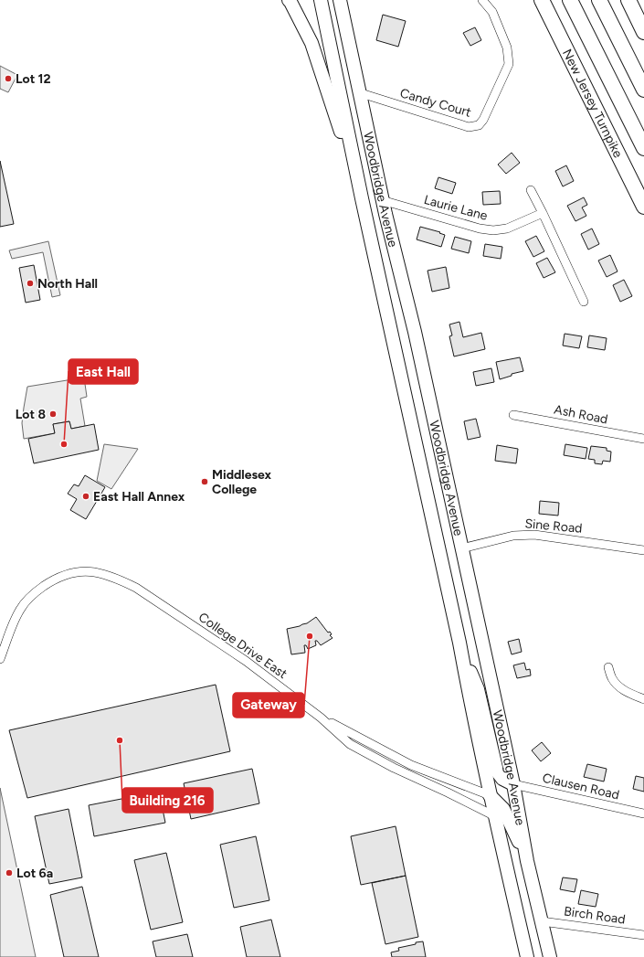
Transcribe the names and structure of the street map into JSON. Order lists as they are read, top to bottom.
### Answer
{
  "streets": {
    "highway": ["New Jersey Turnpike"],
    "main road": ["Woodbridge Avenue"],
    "street": [
      "Candy Court",
      "Laurie Lane",
      "Ash Road",
      "Sine Road",
      "College Drive East",
      "Clausen Road",
      "Birch Road"
    ]
  },
  "crossings": [
    ["Candy Court", "Woodbridge Avenue"],
    ["Woodbridge Avenue", "Laurie Lane"],
    ["Woodbridge Avenue", "Sine Road"],
    ["Woodbridge Avenue", "College Drive East"],
    ["Woodbridge Avenue", "Clausen Road"],
    ["Woodbridge Avenue", "Birch Road"]
  ],
  "places": [
    "Lot 12",
    "North Hall",
    "Lot 8",
    "East Hall",
    "Middlesex College",
    "East Hall Annex",
    "Gateway",
    "Building 216",
    "Lot 6a"
  ]
}
